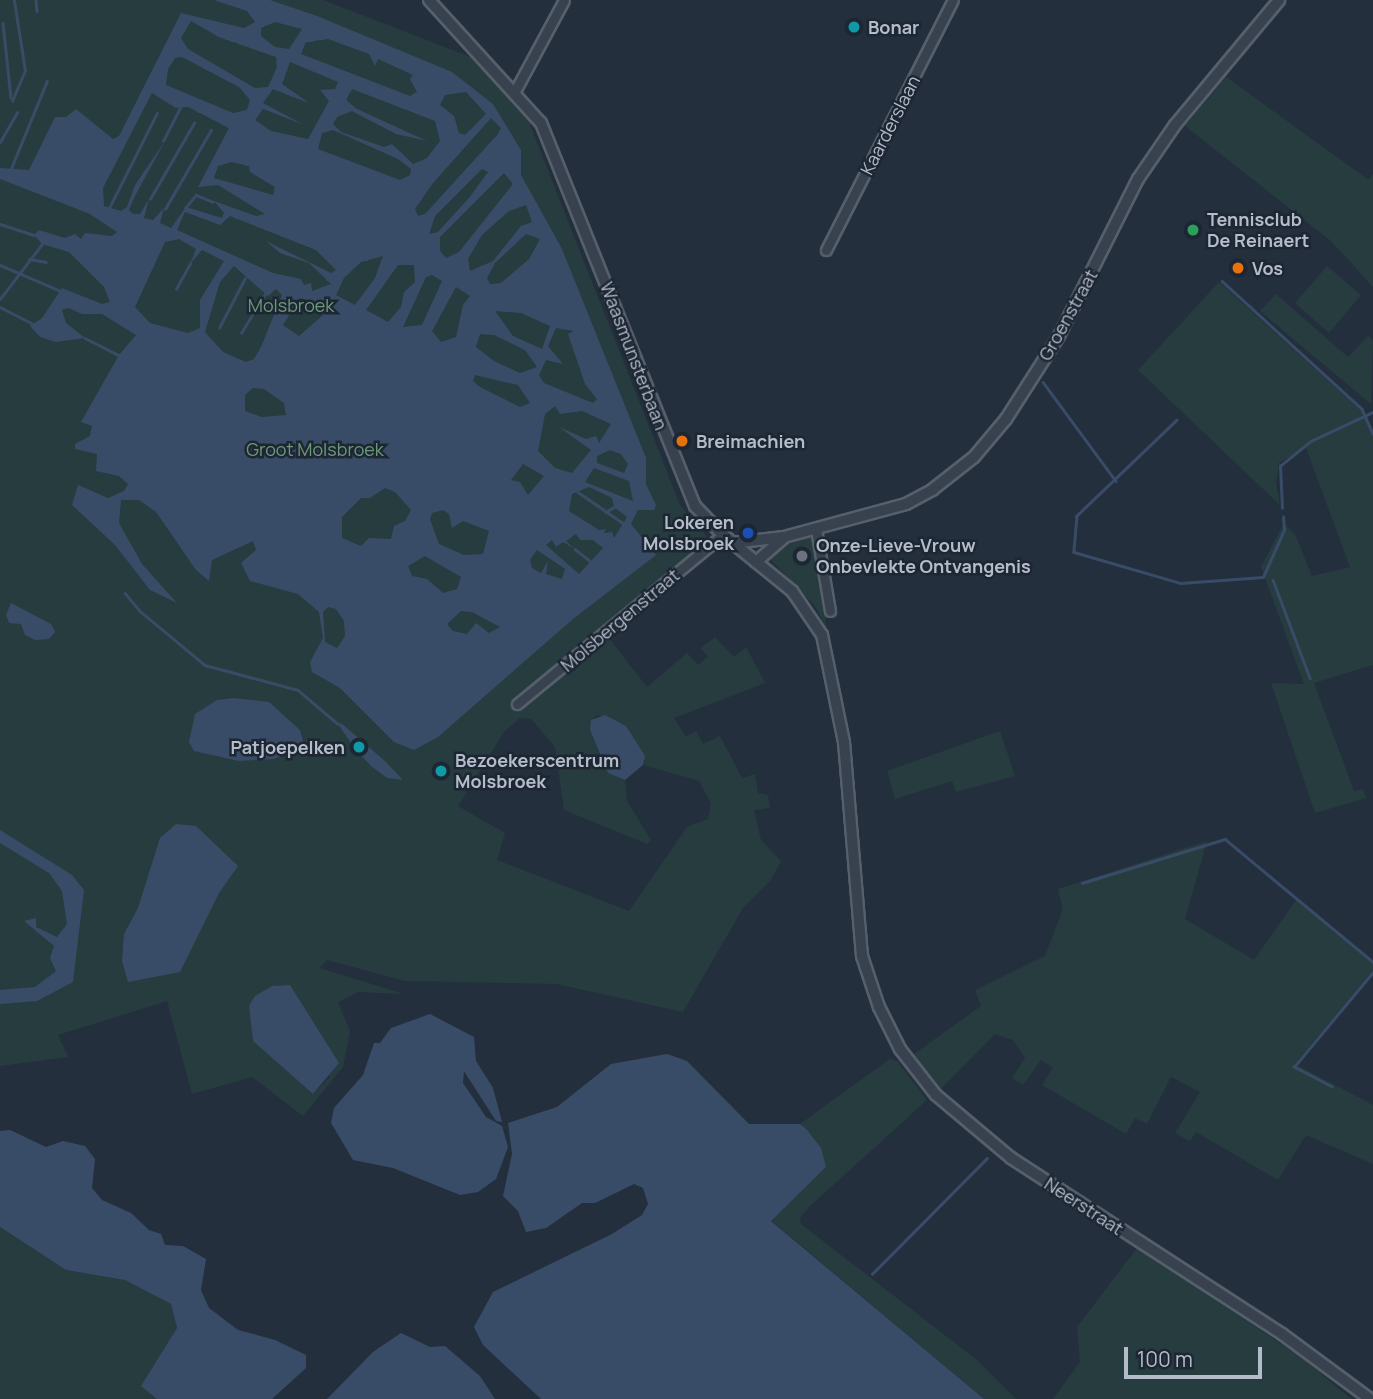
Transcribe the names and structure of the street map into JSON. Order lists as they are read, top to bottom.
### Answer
{
  "streets": {
    "street": [
      "Kaarderslaan",
      "Groenstraat",
      "Waasmunsterbaan",
      "Molsbergenstraat",
      "Neerstraat"
    ]
  },
  "crossings": [
    ["Groenstraat", "Waasmunsterbaan"],
    ["Waasmunsterbaan", "Molsbergenstraat"],
    ["Waasmunsterbaan", "Neerstraat"]
  ],
  "parks": ["Molsbroek", "Groot Molsbroek"],
  "places": [
    "Bonar",
    "Tennisclub De Reinaert",
    "Vos",
    "Breimachien",
    "Lokeren Molsbroek",
    "Onze-Lieve-Vrouw Onbevlekte Ontvangenis",
    "Patjoepelken",
    "Bezoekerscentrum Molsbroek"
  ],
  "scale_bar": "100 m"
}
